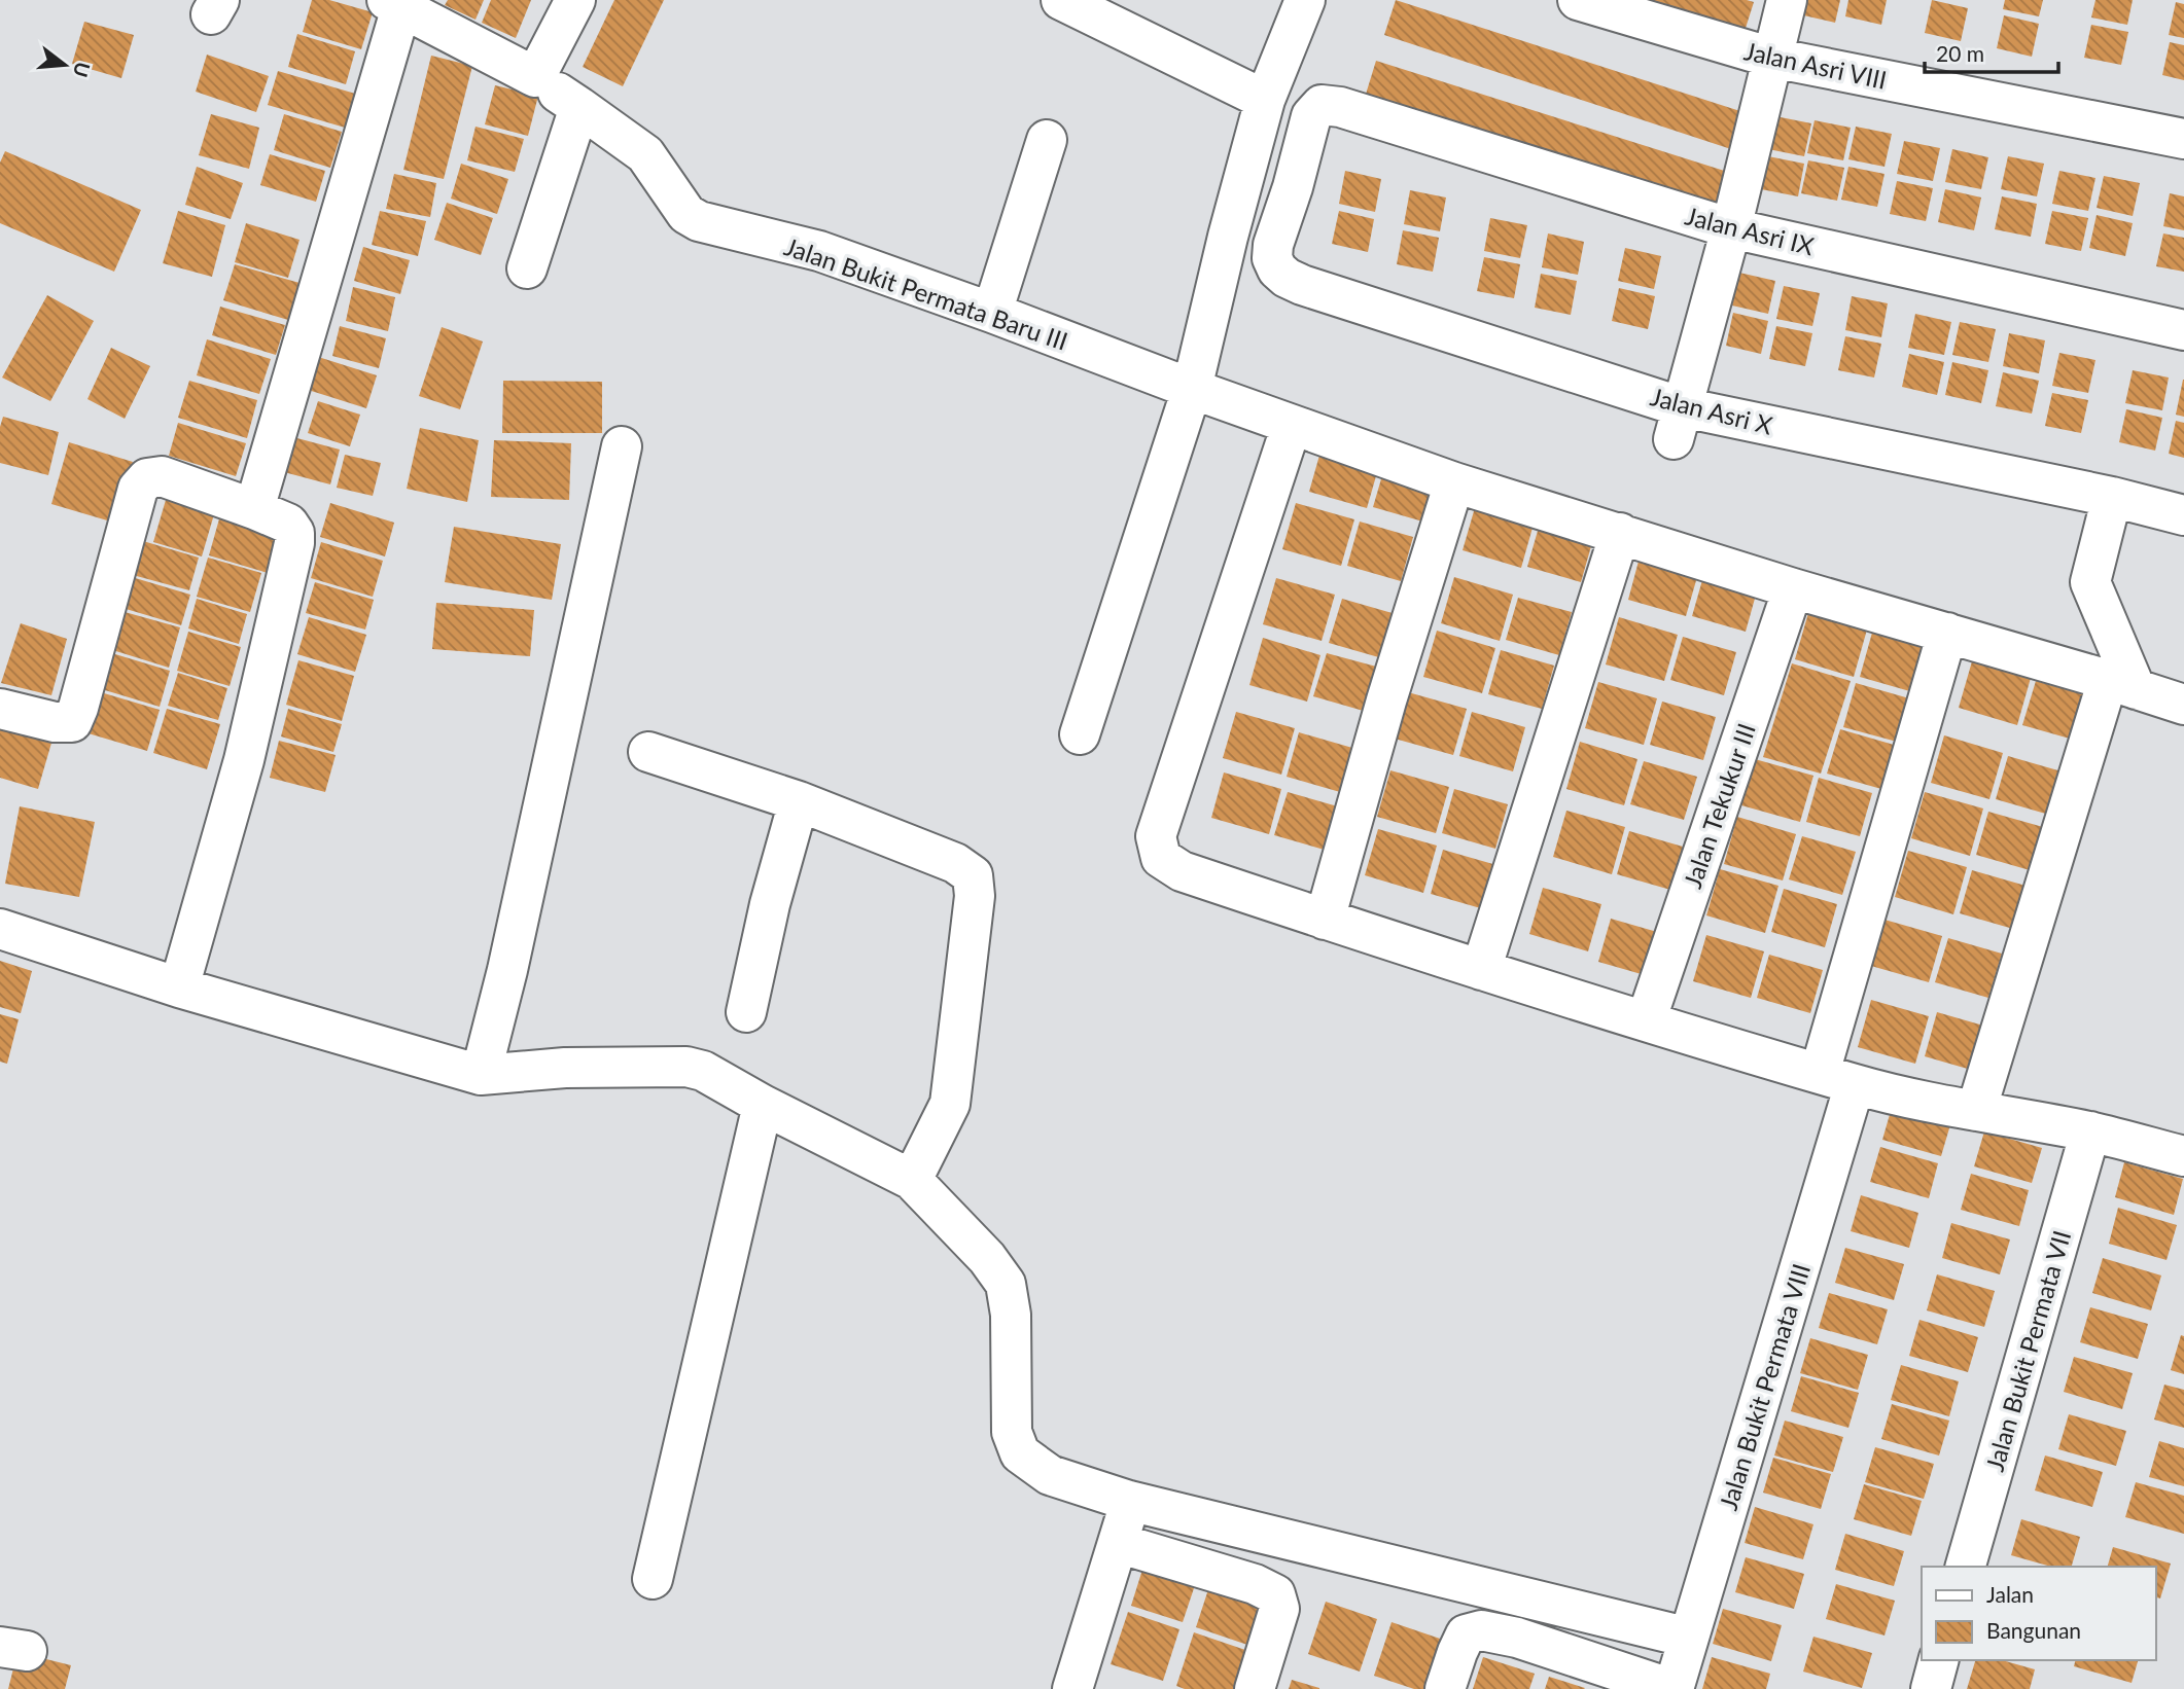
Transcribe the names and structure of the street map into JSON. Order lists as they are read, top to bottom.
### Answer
{
  "streets": {
    "street": [
      "Jalan Asri VIII",
      "Jalan Asri IX",
      "Jalan Bukit Permata Baru III",
      "Jalan Asri X",
      "Jalan Tekukur III",
      "Jalan Bukit Permata VII",
      "Jalan Bukit Permata VIII"
    ]
  },
  "crossings": [
    ["Jalan Asri IX", "Jalan Asri X"],
    ["Jalan Bukit Permata Baru III", "Jalan Tekukur III"],
    ["Jalan Bukit Permata Baru III", "Jalan Bukit Permata VIII"]
  ],
  "legend": ["Jalan", "Bangunan"],
  "scale_bar": "20 m",
  "north": "right"
}
